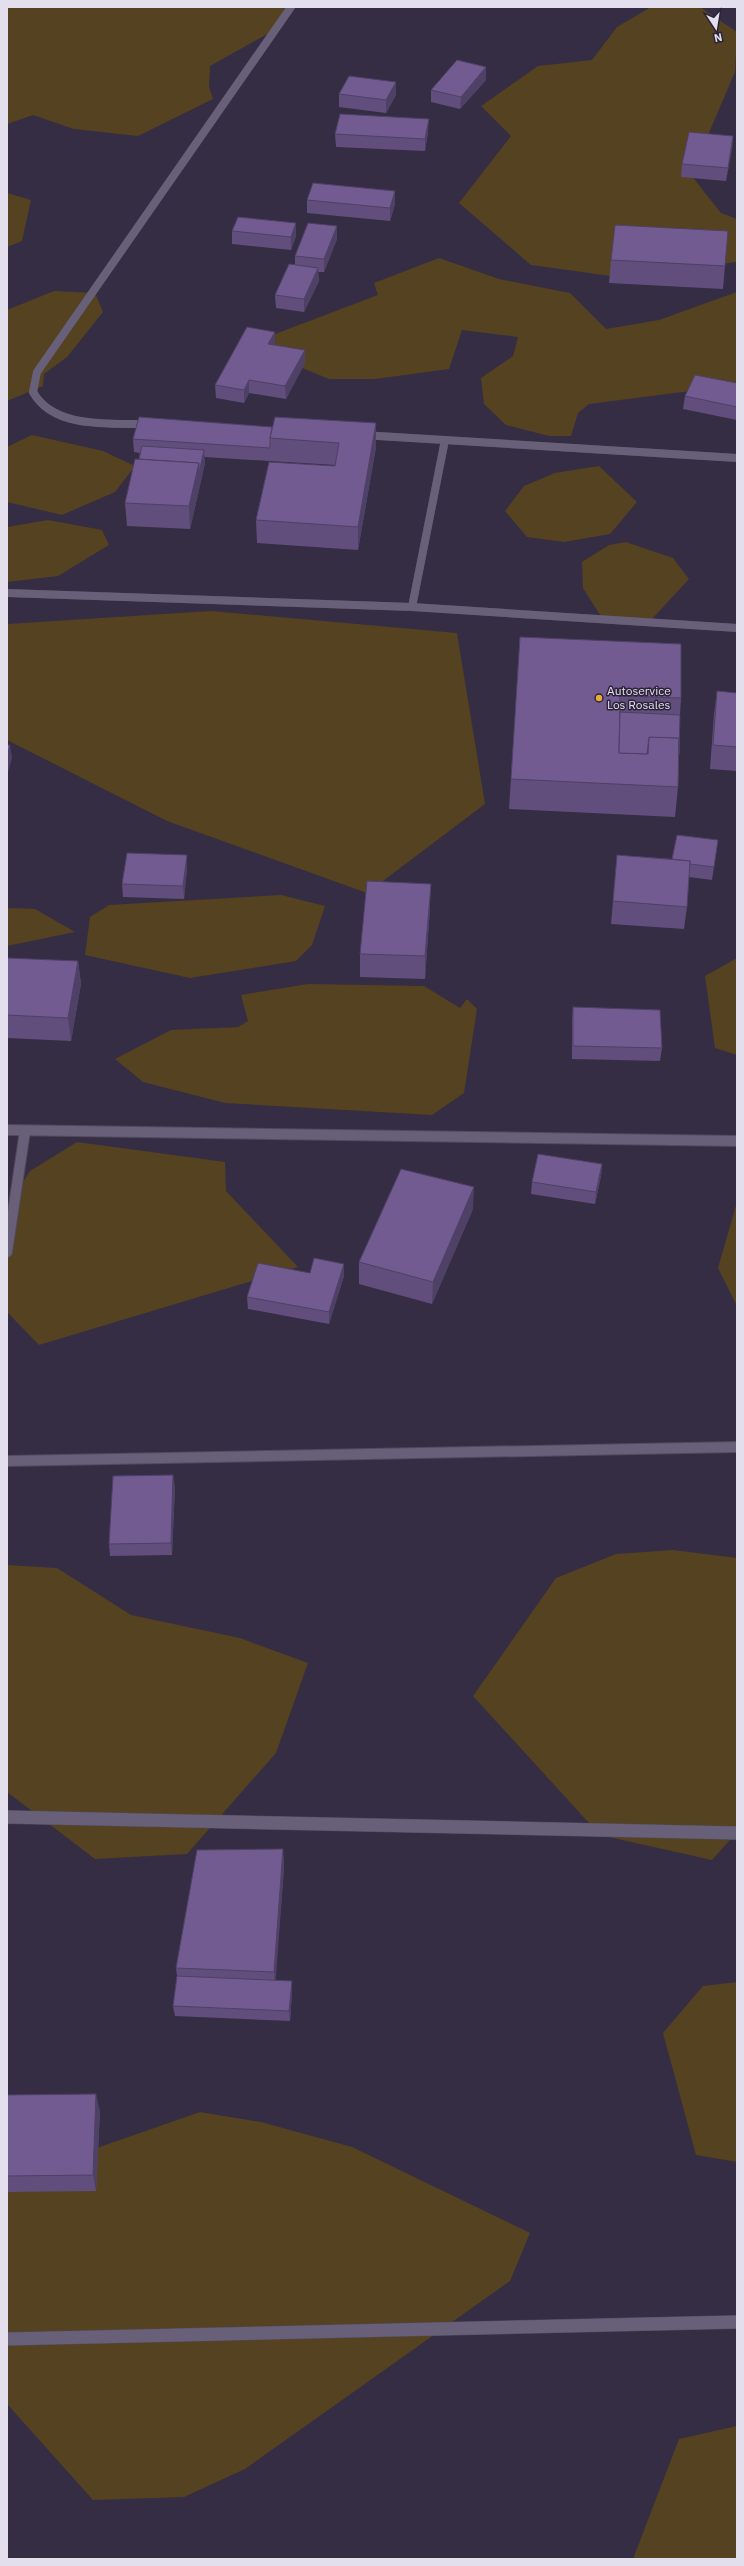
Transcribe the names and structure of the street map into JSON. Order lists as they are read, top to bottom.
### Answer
{
  "places": ["Autoservice Los Rosales"],
  "north": "bottom"
}
